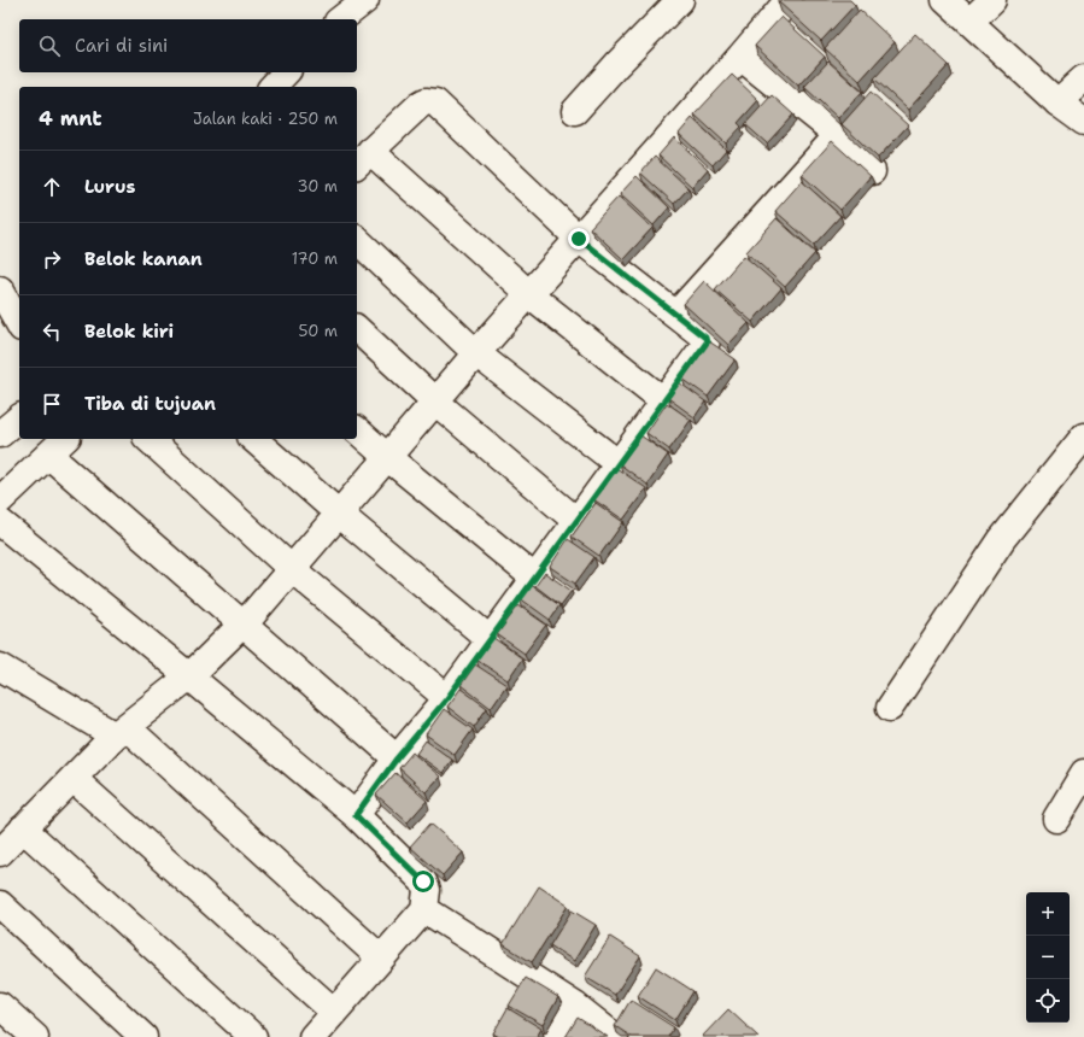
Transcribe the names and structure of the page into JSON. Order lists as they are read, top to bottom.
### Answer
{
  "page": {
    "search": "Cari di sini",
    "heading": ["4 mnt", "Jalan kaki · 250 m"],
    "list": [
      ["Lurus", "30 m"],
      ["Belok kanan", "170 m"],
      ["Belok kiri", "50 m"],
      "Tiba di tujuan"
    ],
    "map_buttons": ["+", "−"]
  }
}
